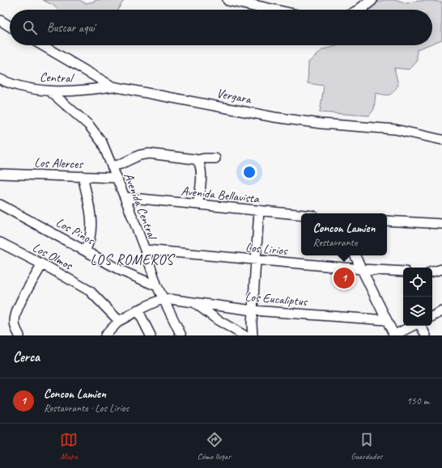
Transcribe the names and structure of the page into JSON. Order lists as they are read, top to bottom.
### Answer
{
  "streets": {
    "street": [
      "Central",
      "Vergara",
      "Los Alerces",
      "Avenida Bellavista",
      "Avenida Central",
      "Los Pinos",
      "Los Lirios",
      "Los Olmos",
      "Los Eucaliptus"
    ]
  },
  "crossings": [
    ["Central", "Vergara"],
    ["Central", "Avenida Central"],
    ["Los Alerces", "Avenida Central"],
    ["Avenida Bellavista", "Avenida Central"],
    ["Avenida Central", "Los Pinos"],
    ["Avenida Central", "Los Lirios"],
    ["Avenida Central", "Los Eucaliptus"]
  ],
  "districts": ["LOS ROMEROS"],
  "page": {
    "search": "Buscar aquí",
    "popup": ["Concon Lamien", "Restaurante"],
    "pins": "1",
    "heading": "Cerca",
    "list": [
      {
        "mark": "1",
        "name": "Concon Lamien",
        "note": "Restaurante · Los Lirios",
        "value": "150 m"
      }
    ],
    "nav": ["Mapa", "Cómo llegar", "Guardados"]
  }
}
